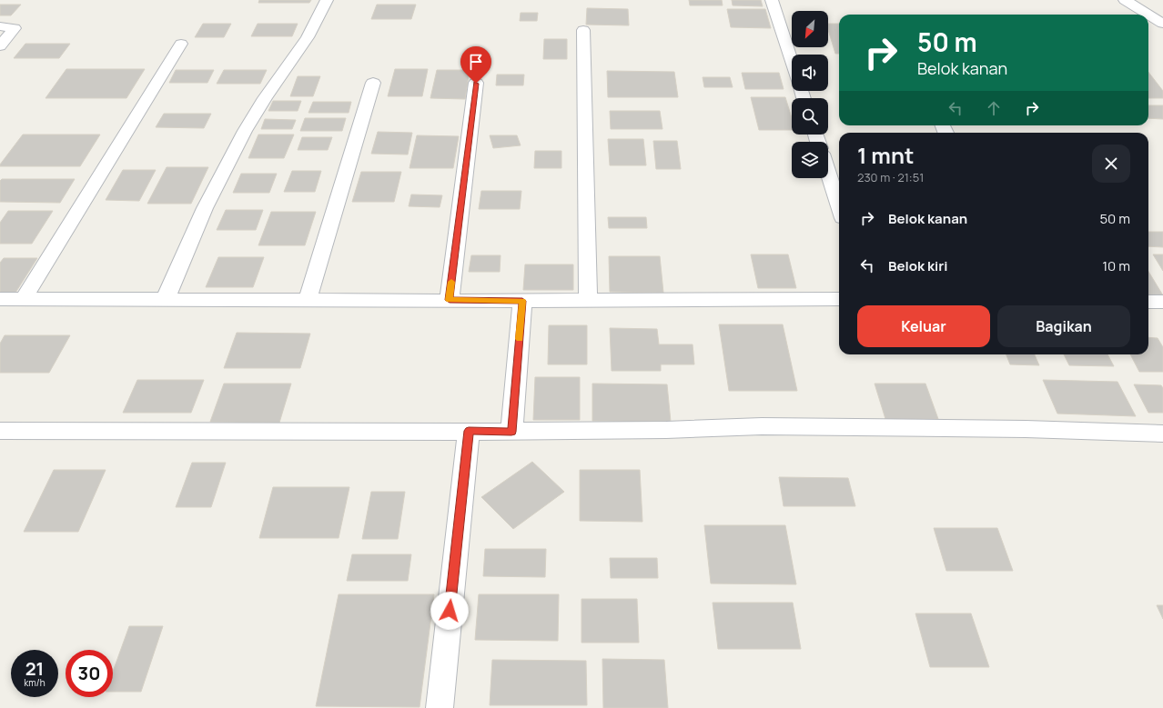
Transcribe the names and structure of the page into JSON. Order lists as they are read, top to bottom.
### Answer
{
  "north": "bottom left",
  "page": {
    "turn": ["50 m", "Belok kanan"],
    "heading": ["1 mnt", "230 m · 21:51"],
    "list": [
      {
        "name": "Belok kanan",
        "value": "50 m"
      },
      {
        "name": "Belok kiri",
        "value": "10 m"
      }
    ],
    "buttons": ["Keluar", "Bagikan"],
    "speed": "21 km/h",
    "limit": "30"
  }
}
